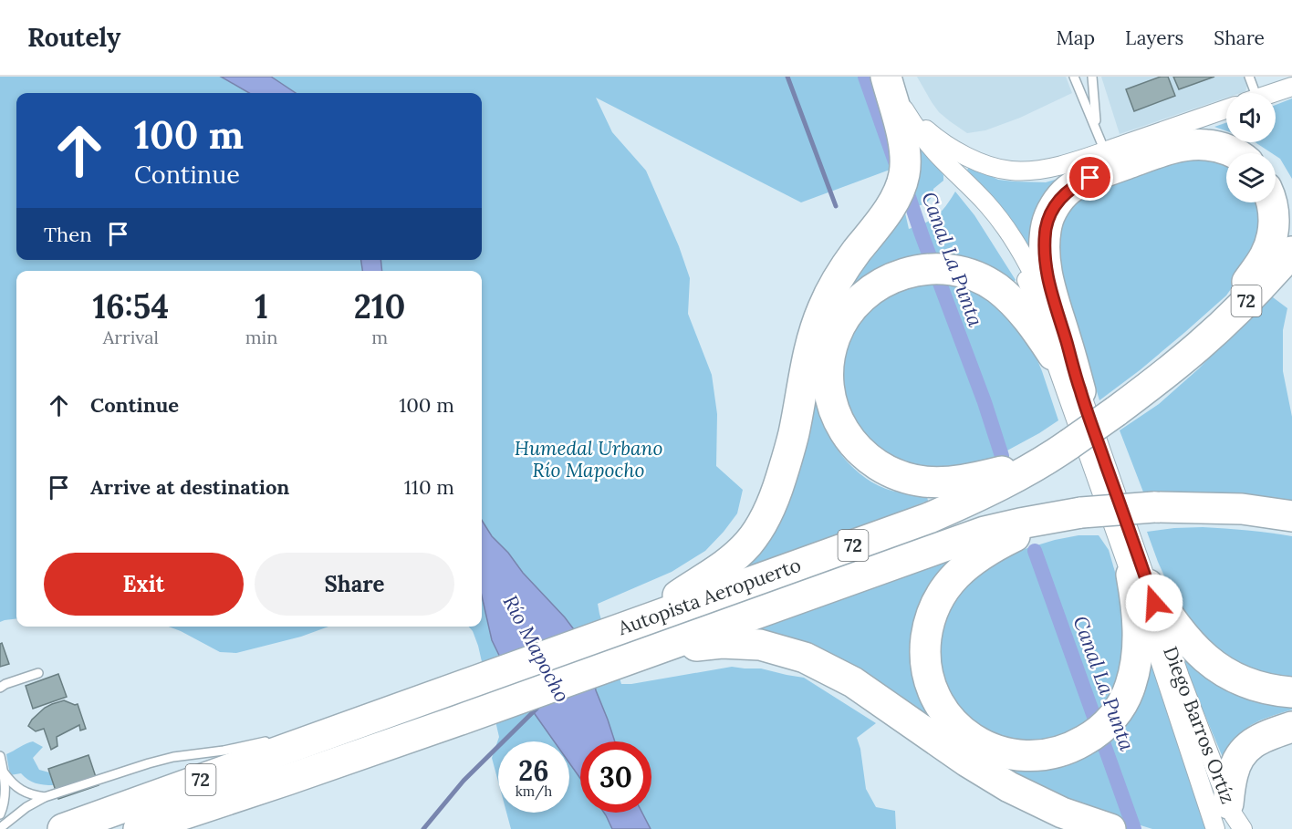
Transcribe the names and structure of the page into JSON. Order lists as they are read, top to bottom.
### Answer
{
  "streets": {
    "highway": ["72", "Autopista Aeropuerto"],
    "street": ["Diego Barros Ortíz"]
  },
  "water": ["Canal La Punta", "Río Mapocho"],
  "parks": ["Humedal Urbano Río Mapocho"],
  "page": {
    "header": "Routely",
    "nav": ["Map", "Layers", "Share"],
    "turn": ["100 m", "Continue"],
    "then": "Then",
    "eta": [
      "16:54",
      "Arrival",
      "1",
      "min",
      "210",
      "m"
    ],
    "list": [
      {
        "name": "Continue",
        "value": "100 m"
      },
      {
        "name": "Arrive at destination",
        "value": "110 m"
      }
    ],
    "buttons": ["Exit", "Share"],
    "speed": "26 km/h",
    "limit": "30"
  }
}
